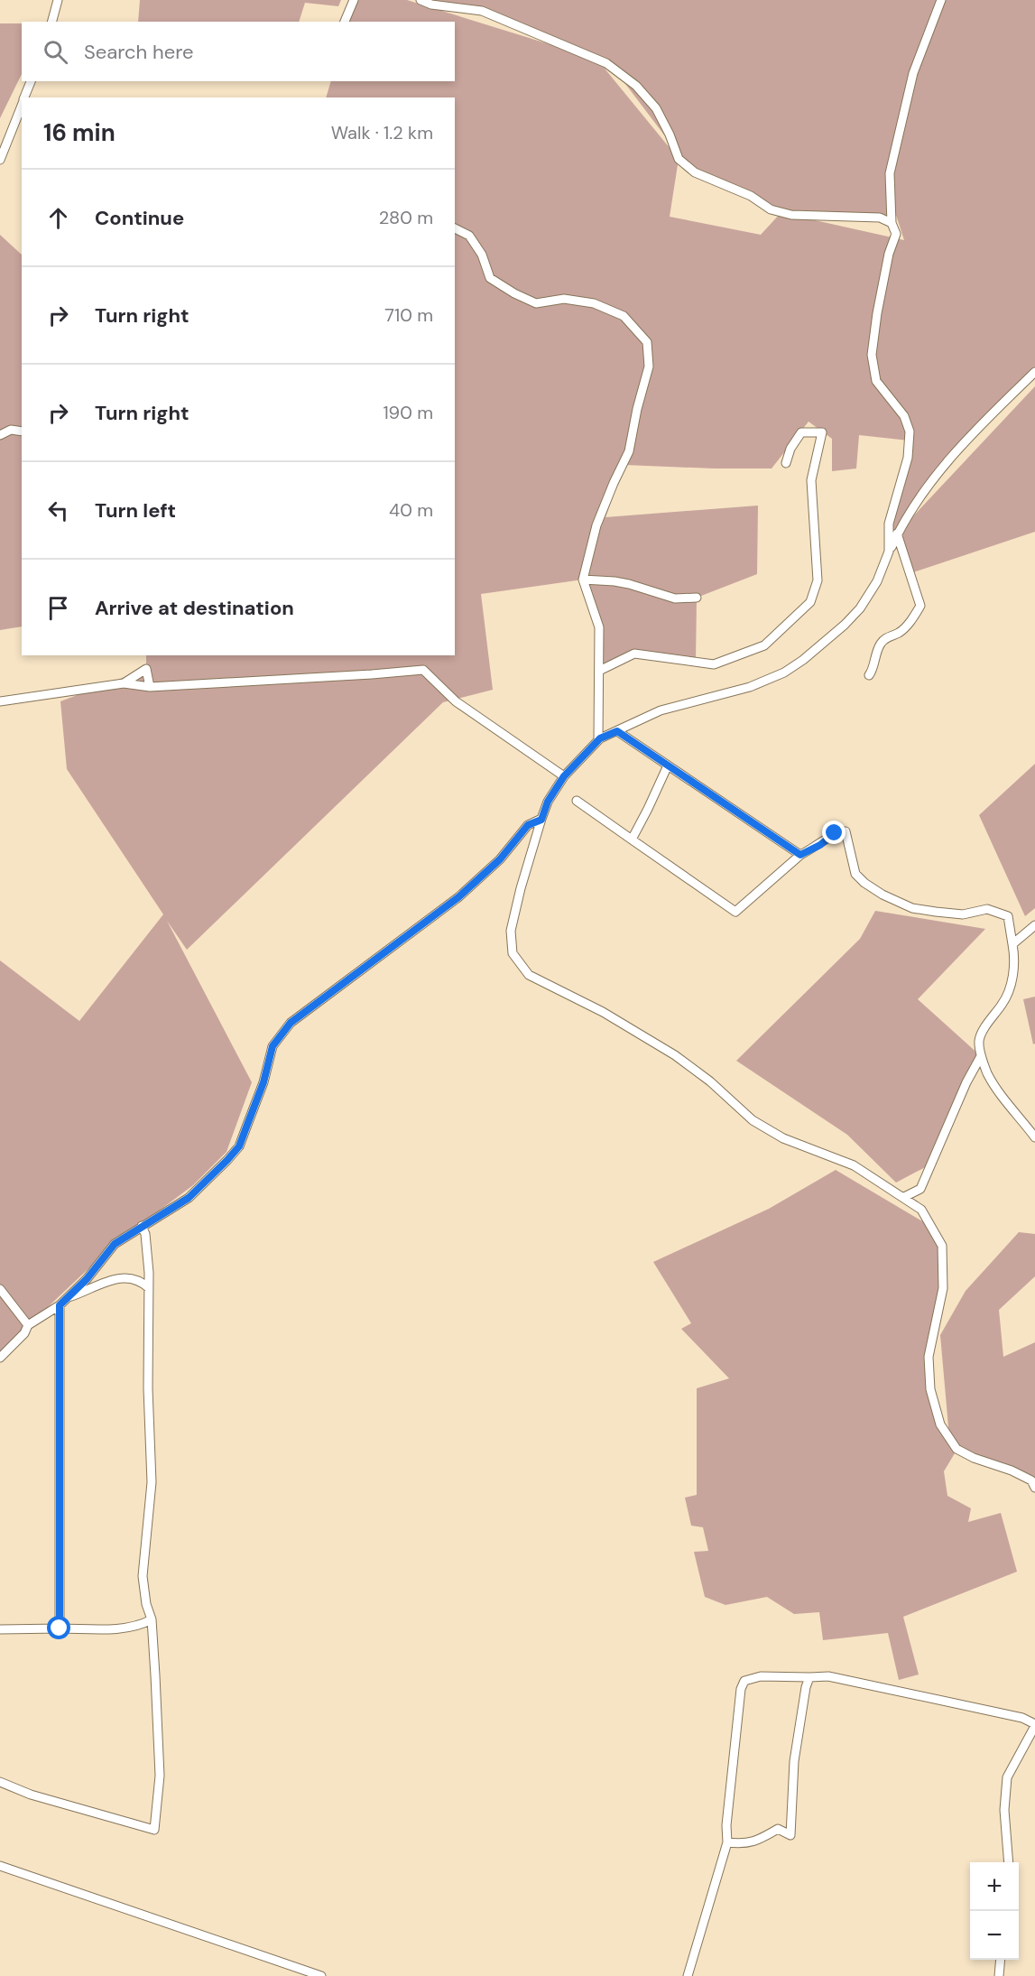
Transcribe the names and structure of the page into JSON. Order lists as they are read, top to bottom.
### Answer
{
  "page": {
    "search": "Search here",
    "heading": ["16 min", "Walk · 1.2 km"],
    "list": [
      ["Continue", "280 m"],
      ["Turn right", "710 m"],
      ["Turn right", "190 m"],
      ["Turn left", "40 m"],
      "Arrive at destination"
    ],
    "map_buttons": ["+", "−"]
  }
}
